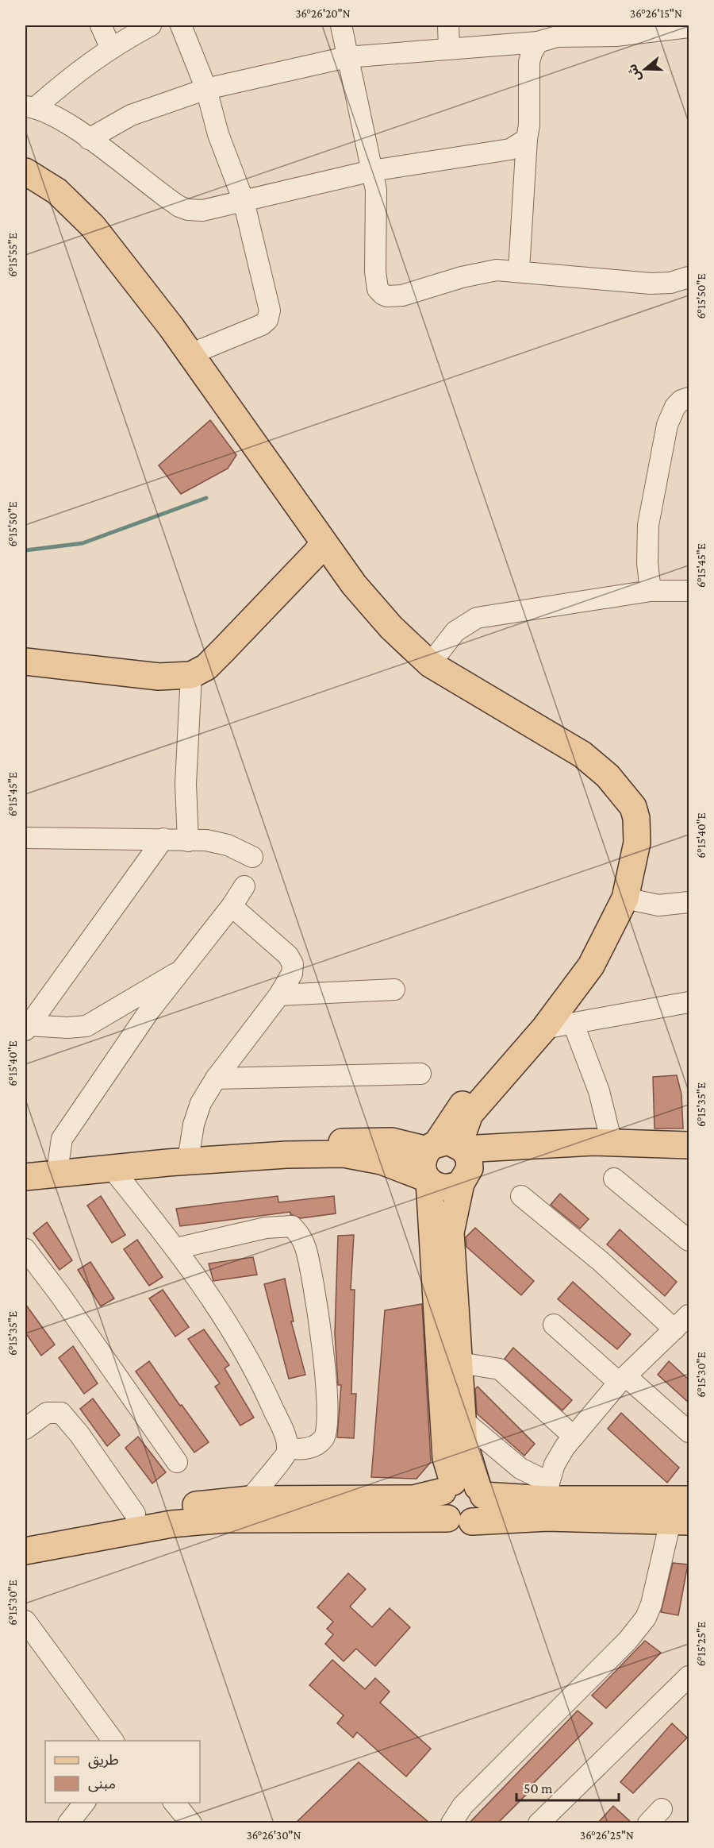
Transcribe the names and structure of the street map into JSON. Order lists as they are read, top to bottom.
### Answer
{
  "legend": ["طريق", "مبنى"],
  "scale_bar": "50 m",
  "north": "left",
  "coordinates": [
    "36°26'20\"N",
    "36°26'15\"N",
    "6°15'55\"E",
    "6°15'50\"E",
    "6°15'45\"E",
    "6°15'40\"E",
    "6°15'35\"E",
    "6°15'30\"E",
    "6°15'25\"E",
    "36°26'30\"N",
    "36°26'25\"N"
  ]
}
